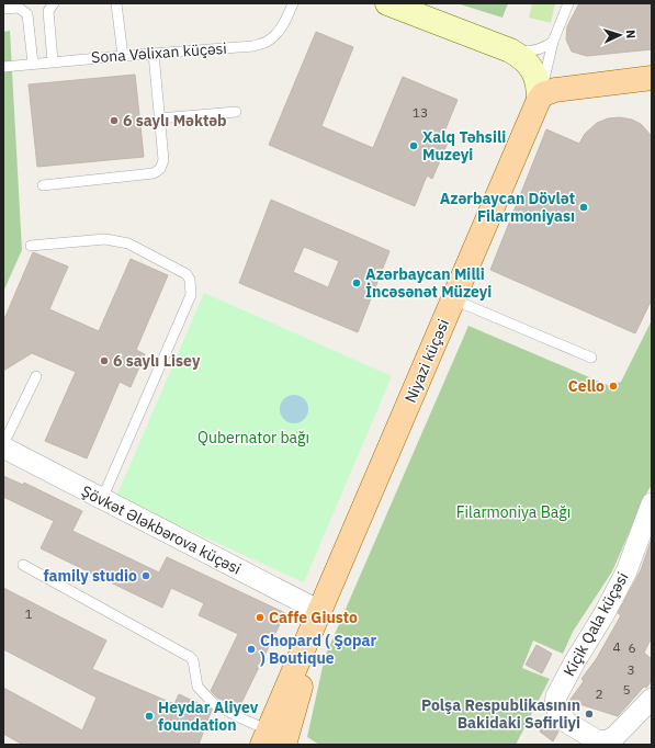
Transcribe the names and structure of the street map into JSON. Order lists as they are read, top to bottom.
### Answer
{
  "streets": {
    "main road": ["Niyazi küçəsi"],
    "street": ["Şövkət Ələkbərova küçəsi", "Kiçik Qala küçəsi"],
    "lane": ["Sona Vəlixan küçəsi"]
  },
  "crossings": [
    ["Niyazi küçəsi", "Şövkət Ələkbərova küçəsi"]
  ],
  "parks": ["Qubernator bağı", "Filarmoniya Bağı"],
  "places": [
    "6 saylı Məktəb",
    "Xalq Təhsili Muzeyi",
    "Azərbaycan Dövlət Filarmoniyası",
    "Azərbaycan Milli İncəsənət Müzeyi",
    "6 saylı Lisey",
    "Cello",
    "family studio",
    "Caffe Giusto",
    "Chopard ( Şopar ) Boutique",
    "Polşa Respublikasının Bakidaki Səfirliyi",
    "Heydar Aliyev foundation"
  ],
  "house_numbers": [
    "13",
    "1",
    "4",
    "6",
    "3",
    "5",
    "2"
  ],
  "north": "right"
}
